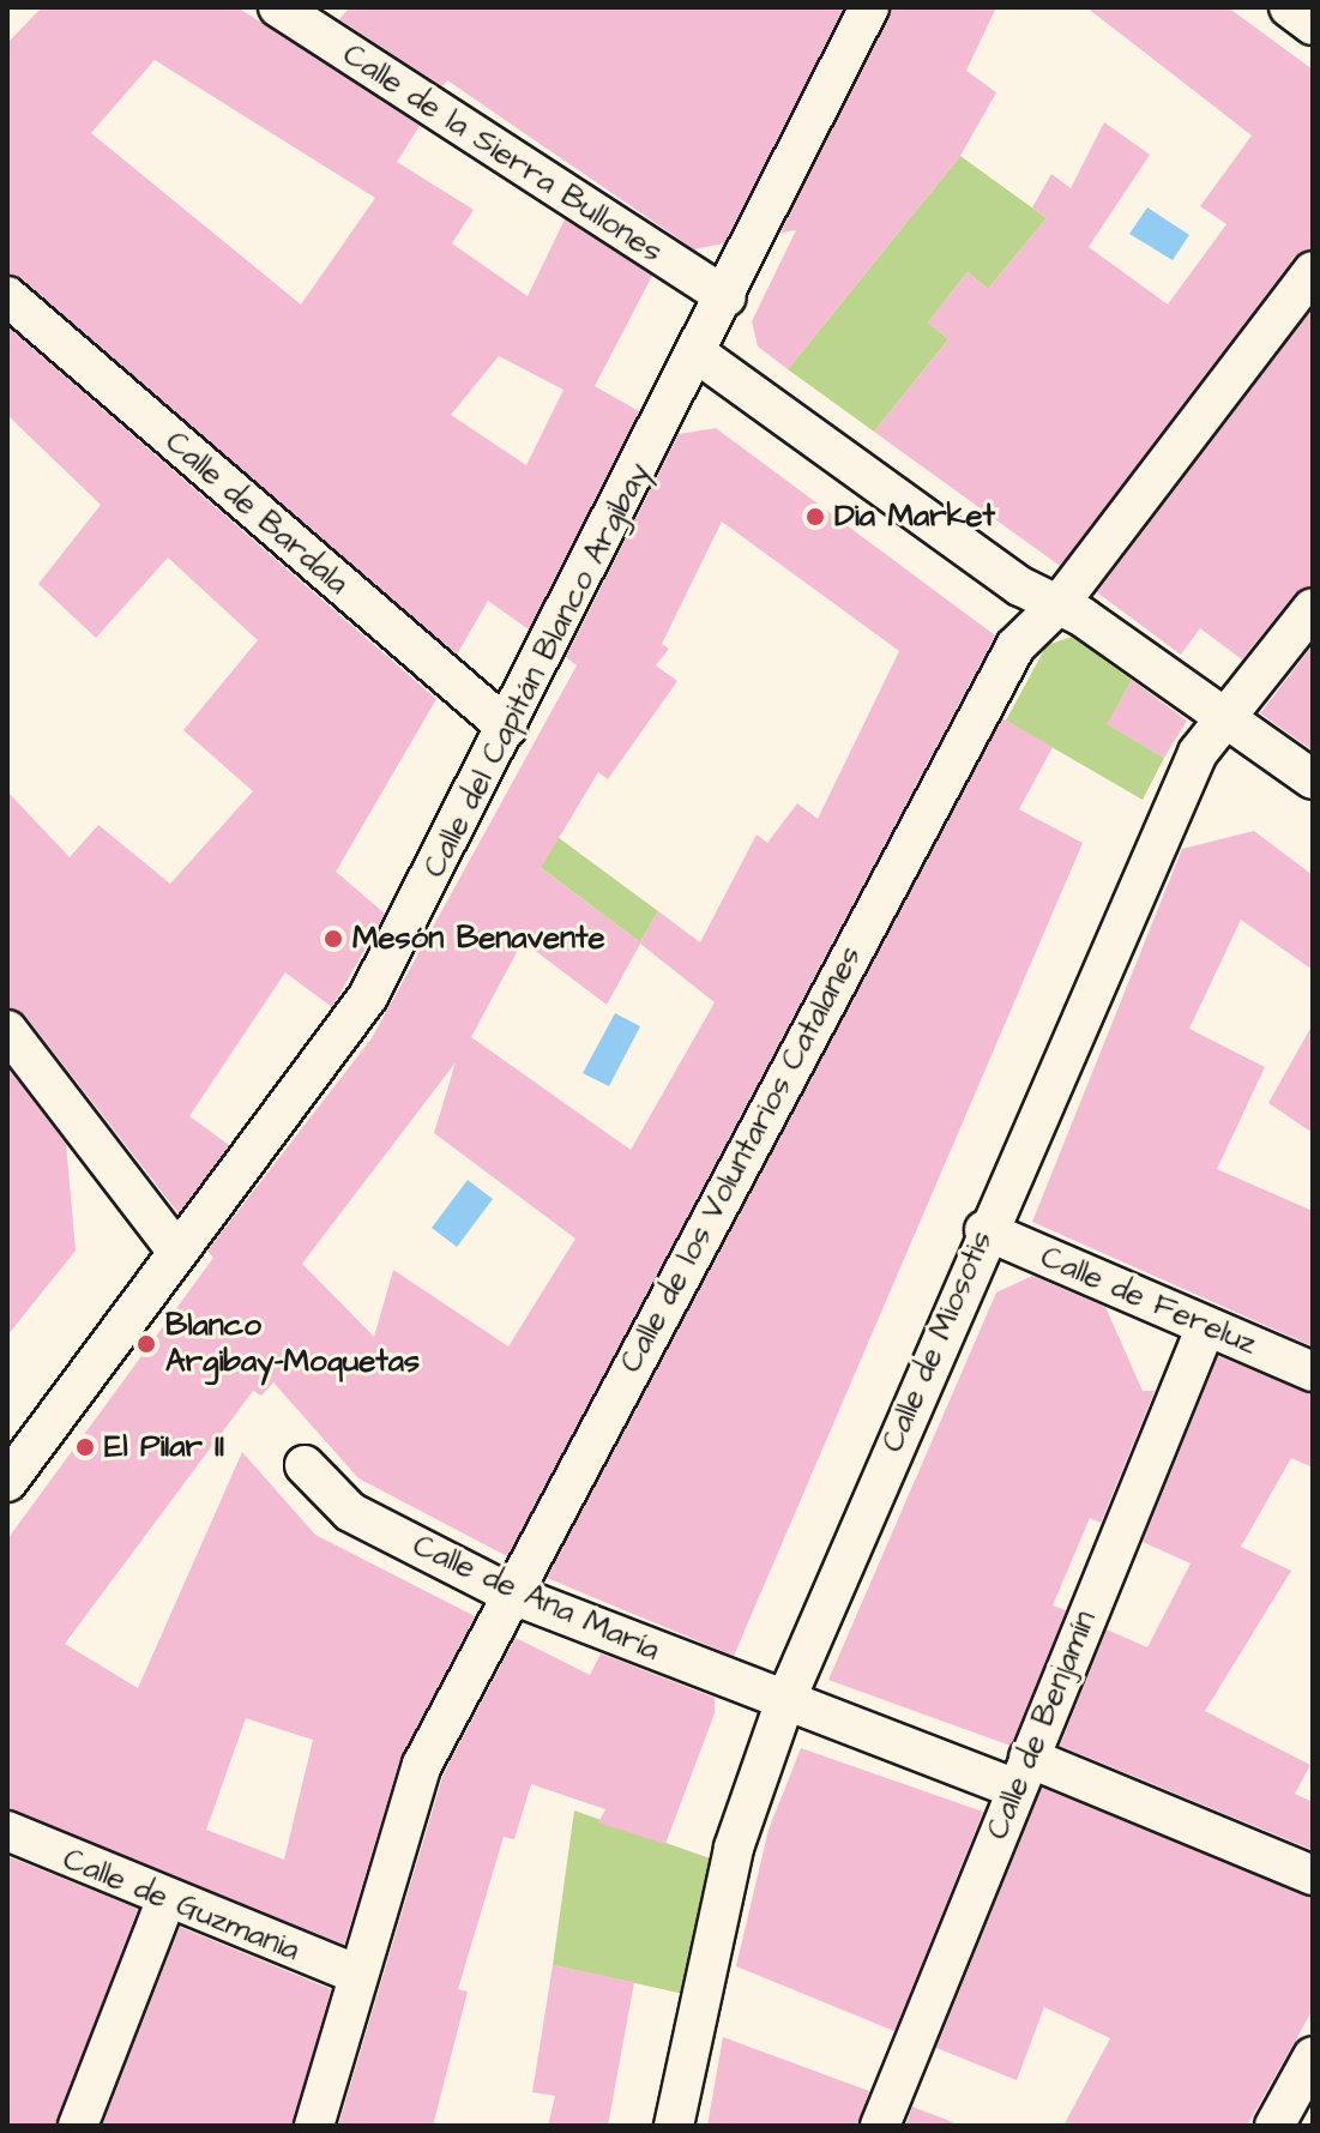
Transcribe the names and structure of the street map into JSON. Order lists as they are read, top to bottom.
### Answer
{
  "streets": {
    "street": [
      "Calle de la Sierra Bullones",
      "Calle de Bardala",
      "Calle del Capitán Blanco Argibay",
      "Calle de los Voluntarios Catalanes",
      "Calle de Fereluz",
      "Calle de Miosotis",
      "Calle de Ana María",
      "Calle de Benjamín",
      "Calle de Guzmania"
    ]
  },
  "crossings": [
    ["Calle de la Sierra Bullones", "Calle del Capitán Blanco Argibay"],
    ["Calle de Bardala", "Calle del Capitán Blanco Argibay"],
    ["Calle de los Voluntarios Catalanes", "Calle de Ana María"],
    ["Calle de los Voluntarios Catalanes", "Calle de Guzmania"],
    ["Calle de Fereluz", "Calle de Miosotis"],
    ["Calle de Fereluz", "Calle de Benjamín"],
    ["Calle de Miosotis", "Calle de Ana María"],
    ["Calle de Ana María", "Calle de Benjamín"]
  ],
  "places": [
    "Dia Market",
    "Mesón Benavente",
    "Blanco Argibay-Moquetas",
    "El PiIar II"
  ]
}
